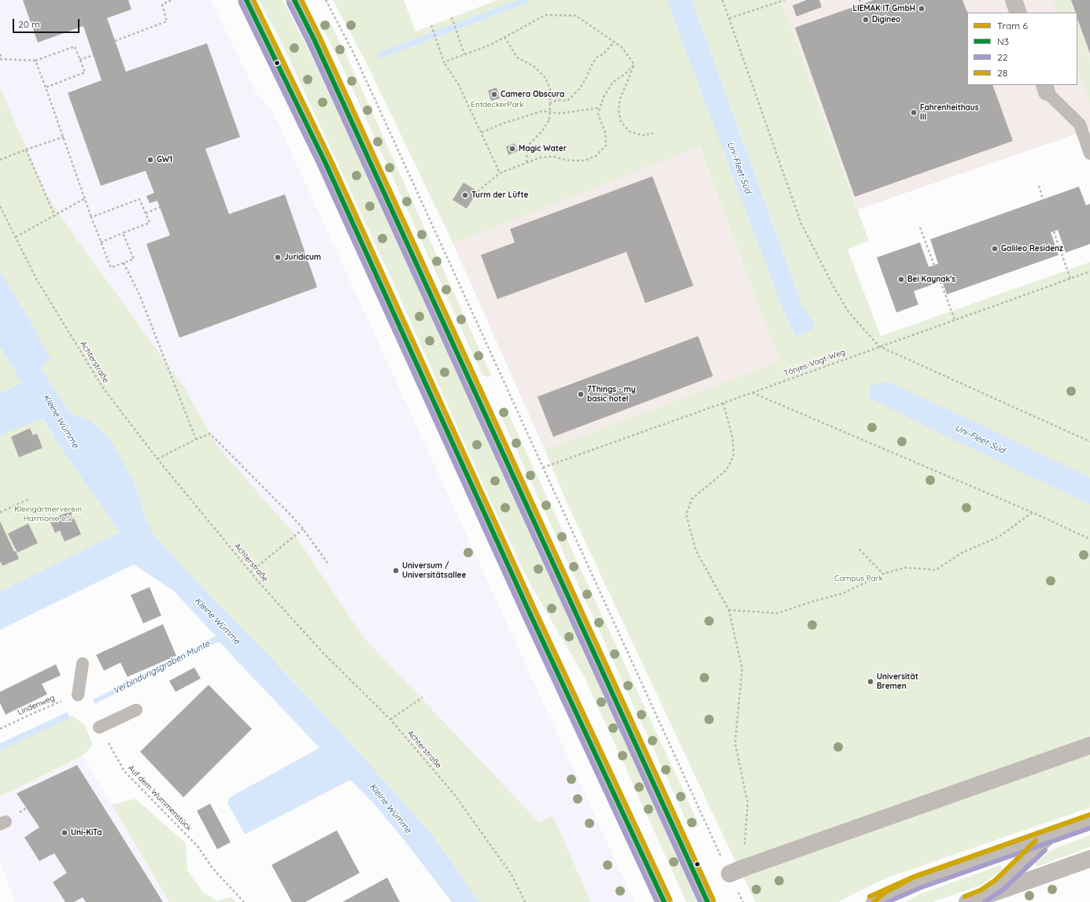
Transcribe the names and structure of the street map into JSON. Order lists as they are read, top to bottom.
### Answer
{
  "streets": {
    "path": [
      "Achterstraße",
      "Tönjes-Vagt-Weg",
      "Lindenweg",
      "Auf dem Wummenstück"
    ]
  },
  "water": ["Uni-Fleet-Süd", "Kleine Wümme", "Verbindungsgraben Munte"],
  "parks": ["EntdeckerPark", "Kleingärtnerverein Harmonie e.V", "Campus Park"],
  "places": [
    "LIEMAK IT GmbH",
    "Digineo",
    "Camera Obscura",
    "Fahrenheithaus III",
    "Magic Water",
    "GW1",
    "Turm der Lüfte",
    "Galileo Residenz",
    "Juridicum",
    "Bei Kaynak's",
    "7Things - my basic hotel",
    "Universum / Universitätsallee",
    "Universität Bremen",
    "Uni-KiTa"
  ],
  "lines": [
    "transit line N3",
    "transit line 28",
    "transit line 22",
    "tram line 6"
  ],
  "legend": [
    "Tram 6",
    "N3",
    "22",
    "28"
  ],
  "scale_bar": "20 m"
}
